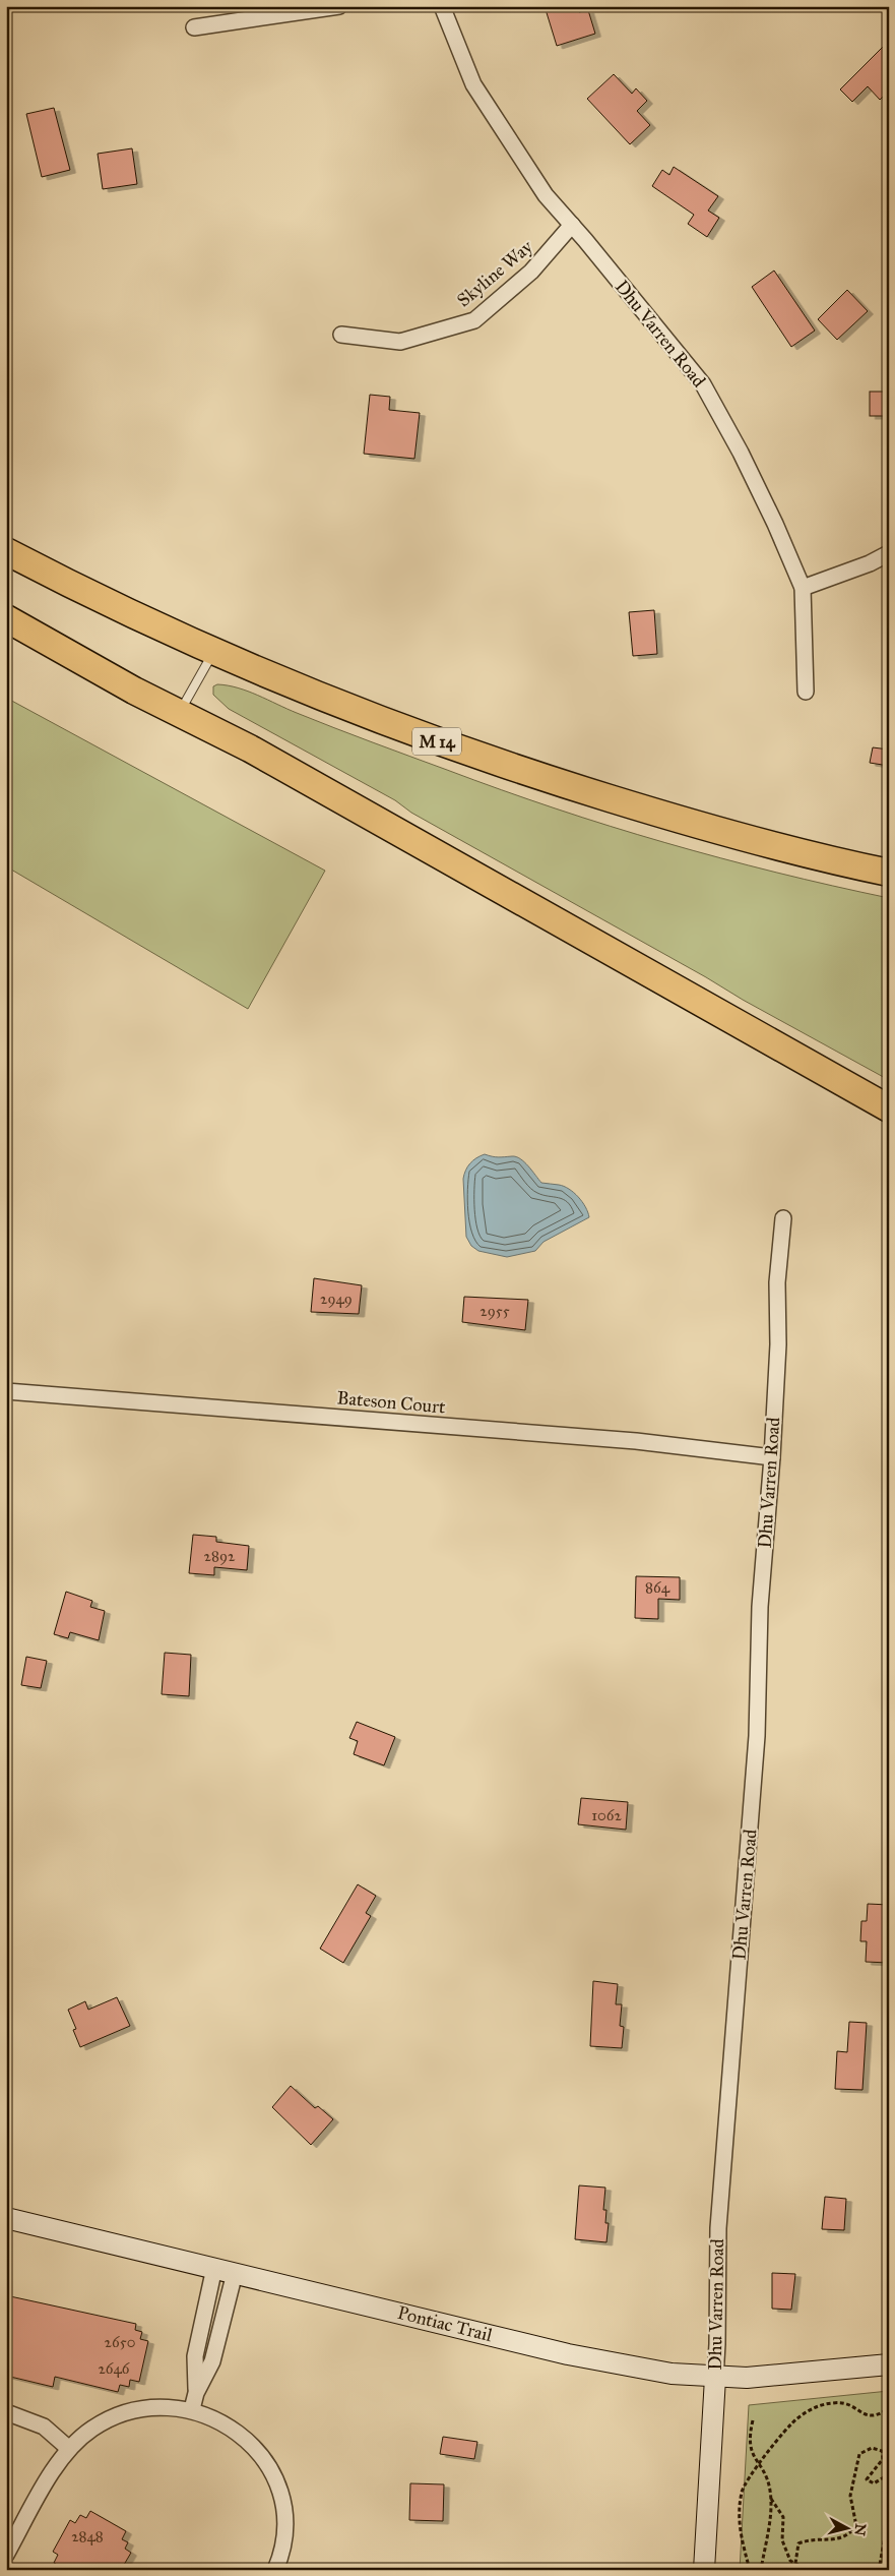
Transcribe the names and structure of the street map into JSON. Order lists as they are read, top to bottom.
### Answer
{
  "streets": {
    "highway": ["M 14"],
    "main road": ["Dhu Varren Road", "Pontiac Trail"],
    "street": ["Skyline Way", "Bateson Court"]
  },
  "crossings": [
    ["Skyline Way", "Dhu Varren Road"],
    ["Dhu Varren Road", "Bateson Court"],
    ["Dhu Varren Road", "Pontiac Trail"]
  ],
  "house_numbers": [
    "2949",
    "2955",
    "2892",
    "864",
    "1062",
    "2650",
    "2646",
    "2848"
  ],
  "north": "right"
}
